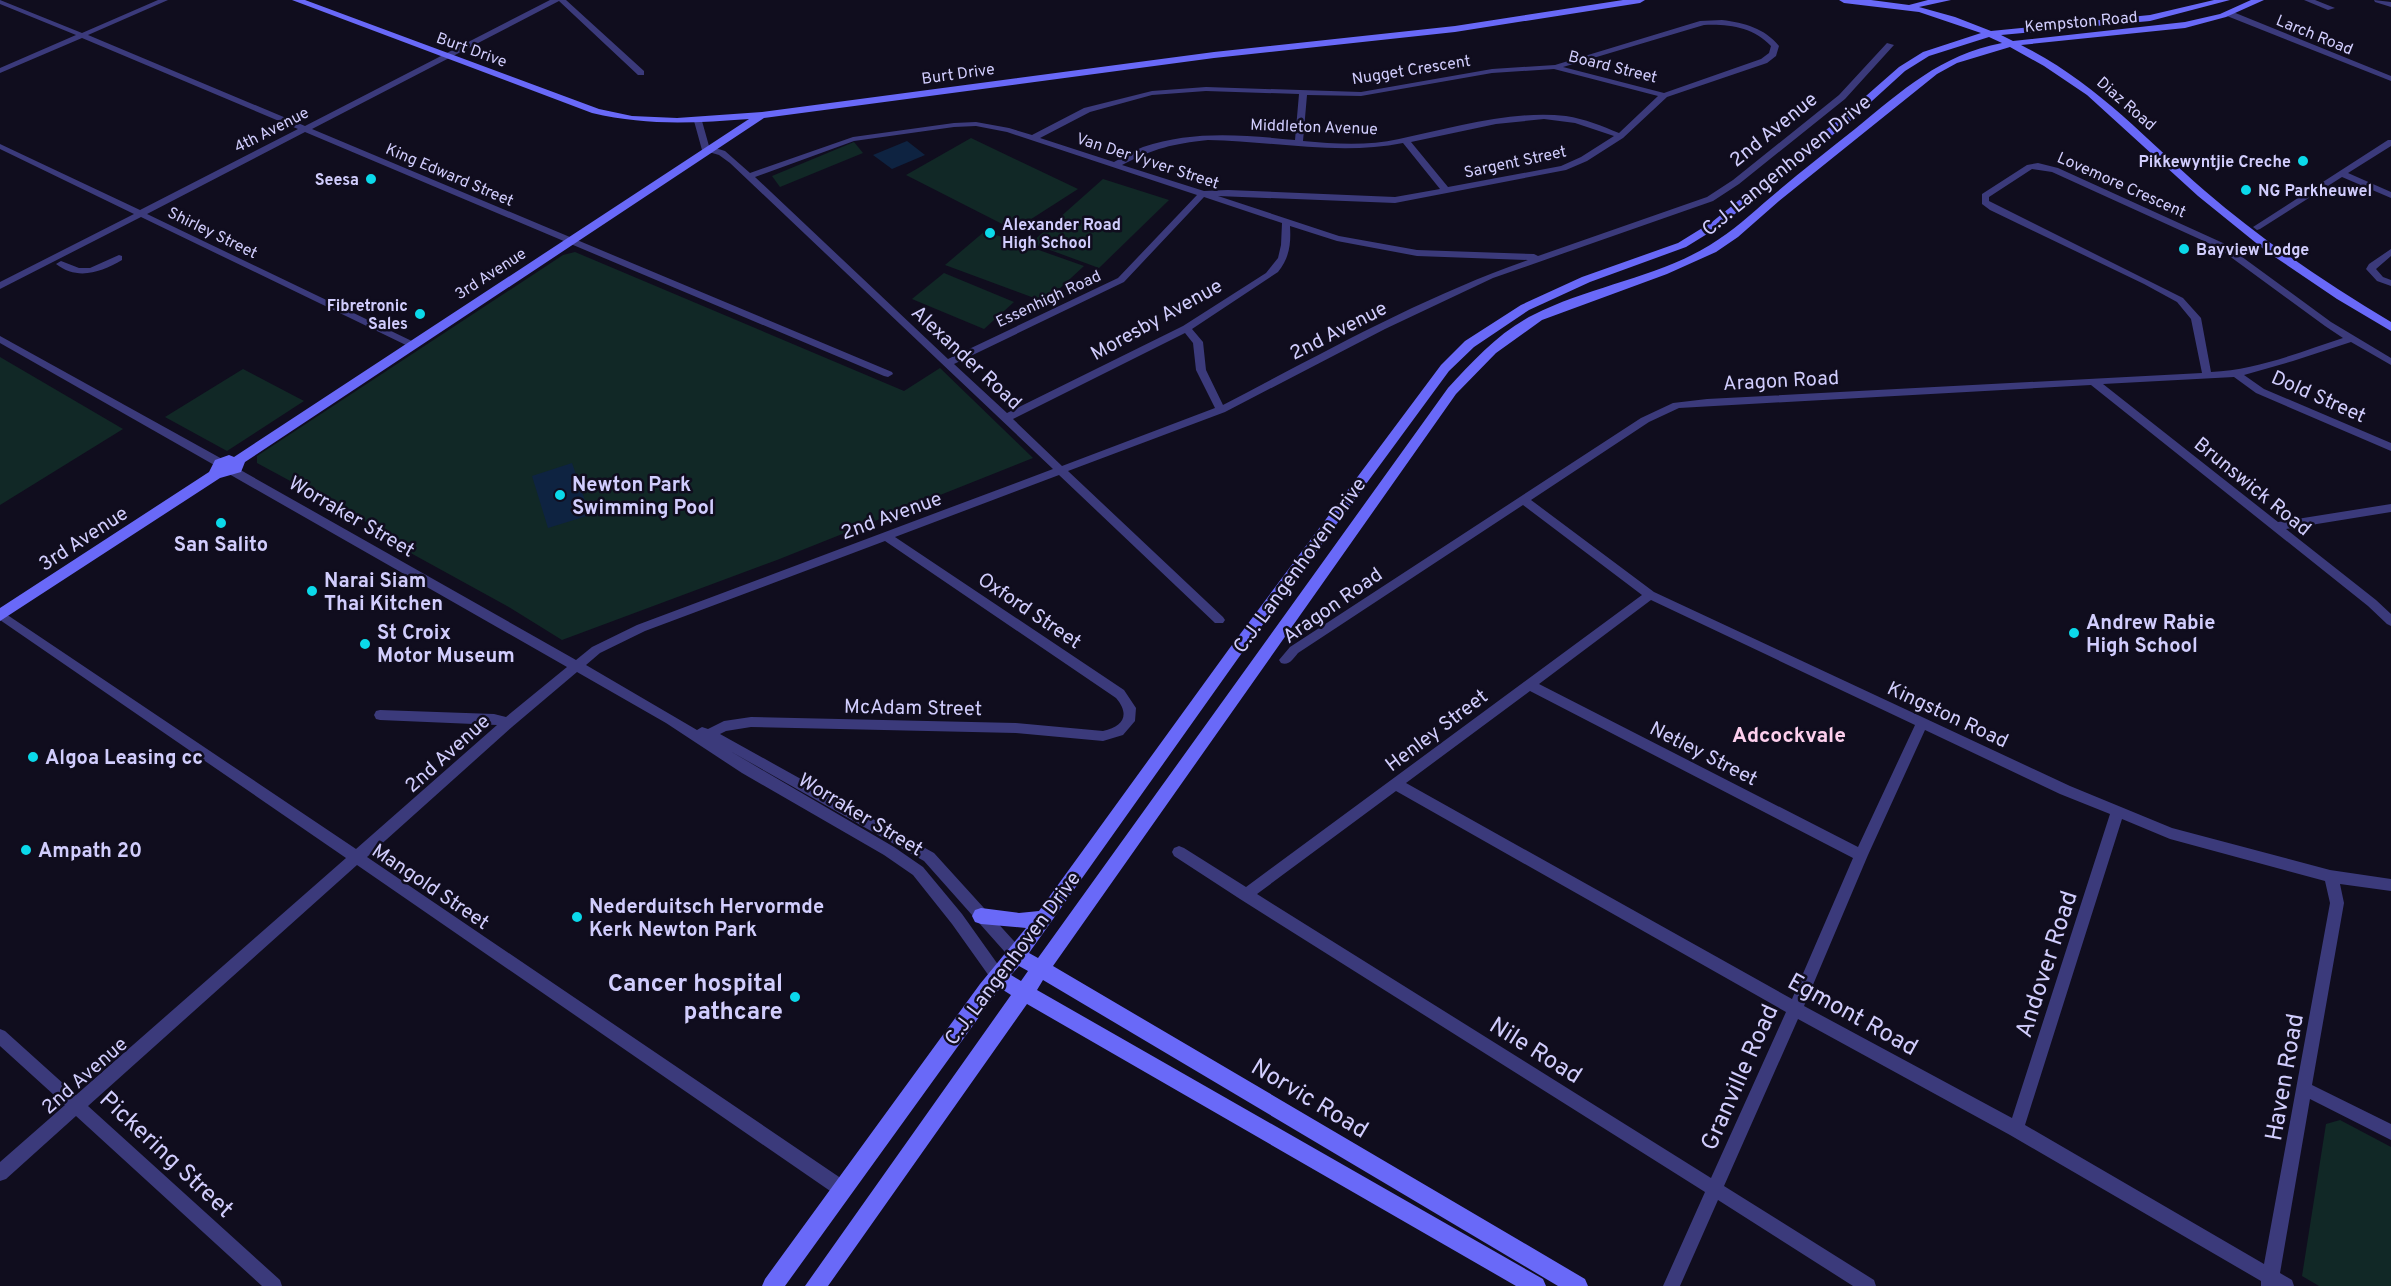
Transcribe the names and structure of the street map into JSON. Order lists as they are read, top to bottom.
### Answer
{
  "streets": {
    "main road": [
      "Kempston Road",
      "Burt Drive",
      "Diaz Road",
      "C.J. Langenhoven Drive",
      "3rd Avenue",
      "Norvic Road"
    ],
    "street": [
      "Larch Road",
      "Board Street",
      "Nugget Crescent",
      "Middleton Avenue",
      "4th Avenue",
      "2nd Avenue",
      "Van Der Vyver Street",
      "Sargent Street",
      "King Edward Street",
      "Lovemore Crescent",
      "Shirley Street",
      "Essenhigh Road",
      "Moresby Avenue",
      "Alexander Road",
      "Aragon Road",
      "Dold Street",
      "Brunswick Road",
      "Worraker Street",
      "Oxford Street",
      "McAdam Street",
      "Kingston Road",
      "Henley Street",
      "Netley Street",
      "Mangold Street",
      "Andover Road",
      "Egmont Road",
      "Nile Road",
      "Granville Road",
      "Haven Road",
      "Pickering Street"
    ]
  },
  "crossings": [
    ["Kempston Road", "Larch Road"],
    ["Kempston Road", "Diaz Road"],
    ["Kempston Road", "C.J. Langenhoven Drive"],
    ["Burt Drive", "4th Avenue"],
    ["Burt Drive", "3rd Avenue"],
    ["Board Street", "Nugget Crescent"],
    ["Board Street", "Sargent Street"],
    ["Nugget Crescent", "Van Der Vyver Street"],
    ["Nugget Crescent", "Sargent Street"],
    ["Diaz Road", "C.J. Langenhoven Drive"],
    ["Middleton Avenue", "Van Der Vyver Street"],
    ["Middleton Avenue", "Sargent Street"],
    ["4th Avenue", "King Edward Street"],
    ["4th Avenue", "Shirley Street"],
    ["2nd Avenue", "Van Der Vyver Street"],
    ["2nd Avenue", "Alexander Road"],
    ["2nd Avenue", "Worraker Street"],
    ["2nd Avenue", "Oxford Street"],
    ["2nd Avenue", "Mangold Street"],
    ["2nd Avenue", "Pickering Street"],
    ["Van Der Vyver Street", "Sargent Street"],
    ["Van Der Vyver Street", "Essenhigh Road"],
    ["Van Der Vyver Street", "Moresby Avenue"],
    ["Van Der Vyver Street", "Alexander Road"],
    ["Sargent Street", "Essenhigh Road"],
    ["C.J. Langenhoven Drive", "Worraker Street"],
    ["C.J. Langenhoven Drive", "Mangold Street"],
    ["C.J. Langenhoven Drive", "Norvic Road"],
    ["King Edward Street", "3rd Avenue"],
    ["Lovemore Crescent", "Aragon Road"],
    ["Shirley Street", "3rd Avenue"],
    ["3rd Avenue", "Alexander Road"],
    ["3rd Avenue", "Worraker Street"],
    ["3rd Avenue", "Mangold Street"],
    ["Essenhigh Road", "Alexander Road"],
    ["Moresby Avenue", "Alexander Road"],
    ["Aragon Road", "Dold Street"],
    ["Aragon Road", "Brunswick Road"],
    ["Aragon Road", "Kingston Road"],
    ["Worraker Street", "McAdam Street"],
    ["Worraker Street", "Norvic Road"],
    ["Oxford Street", "McAdam Street"],
    ["Kingston Road", "Henley Street"],
    ["Kingston Road", "Andover Road"],
    ["Kingston Road", "Granville Road"],
    ["Kingston Road", "Haven Road"],
    ["Henley Street", "Netley Street"],
    ["Henley Street", "Egmont Road"],
    ["Henley Street", "Nile Road"],
    ["Netley Street", "Granville Road"],
    ["Andover Road", "Egmont Road"],
    ["Egmont Road", "Granville Road"],
    ["Egmont Road", "Haven Road"],
    ["Nile Road", "Granville Road"]
  ],
  "districts": ["Adcockvale"],
  "places": [
    "Pikkewyntjie Creche",
    "Seesa",
    "NG Parkheuwel",
    "Alexander Road High School",
    "Bayview Lodge",
    "Fibretronic Sales",
    "Newton Park Swimming Pool",
    "San Salito",
    "Narai Siam Thai Kitchen",
    "Andrew Rabie High School",
    "St Croix Motor Museum",
    "Algoa Leasing cc",
    "Ampath 20",
    "Nederduitsch Hervormde Kerk Newton Park",
    "Cancer hospital pathcare"
  ]
}
